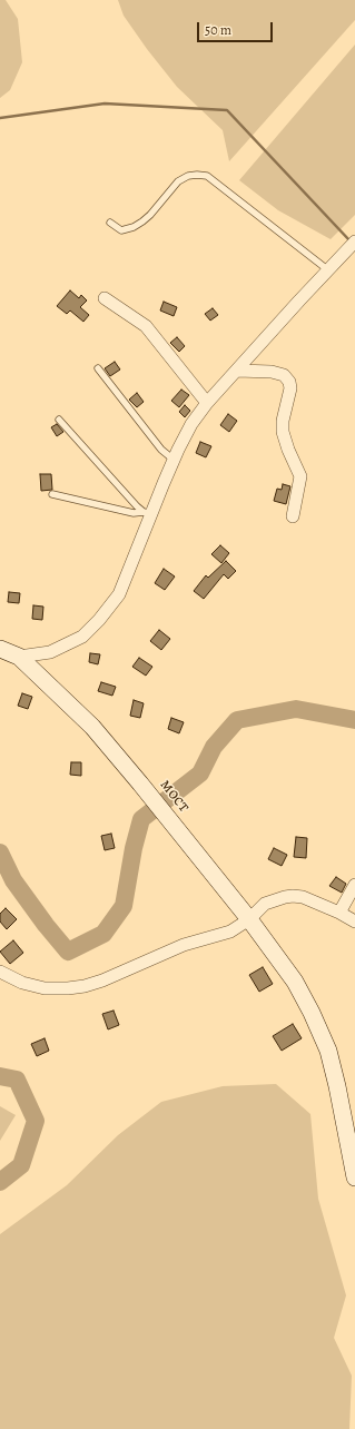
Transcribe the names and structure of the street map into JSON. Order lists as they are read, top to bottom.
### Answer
{
  "streets": {
    "street": ["мост"]
  },
  "scale_bar": "50 m"
}
